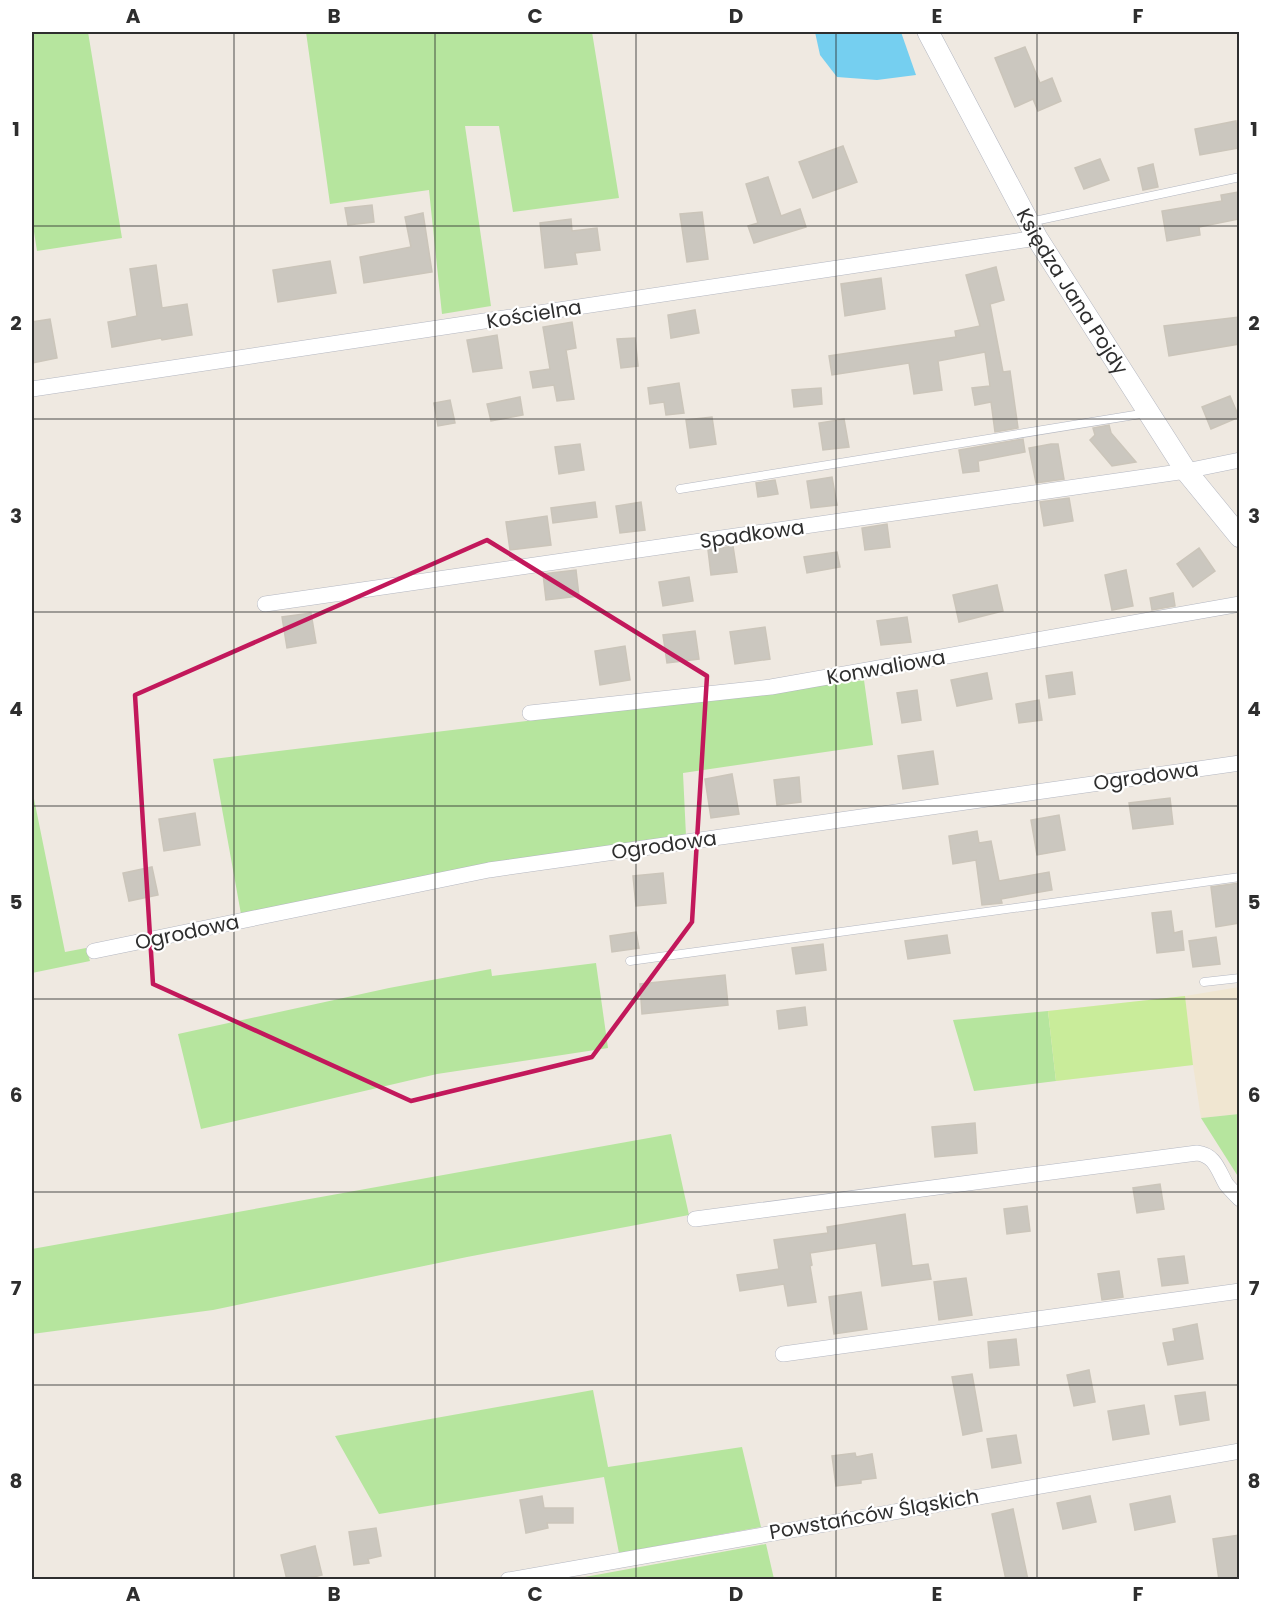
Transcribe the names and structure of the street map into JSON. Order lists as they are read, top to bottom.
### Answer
{
  "streets": {
    "street": [
      "Księdza Jana Pojdy",
      "Kościelna",
      "Spadkowa",
      "Konwaliowa",
      "Ogrodowa",
      "Powstańców Śląskich"
    ]
  },
  "crossings": [
    ["Księdza Jana Pojdy", "Kościelna"],
    ["Księdza Jana Pojdy", "Spadkowa"]
  ],
  "grid": {
    "columns": [
      "A",
      "B",
      "C",
      "D",
      "E",
      "F"
    ],
    "rows": [
      "1",
      "2",
      "3",
      "4",
      "5",
      "6",
      "7",
      "8"
    ]
  }
}
